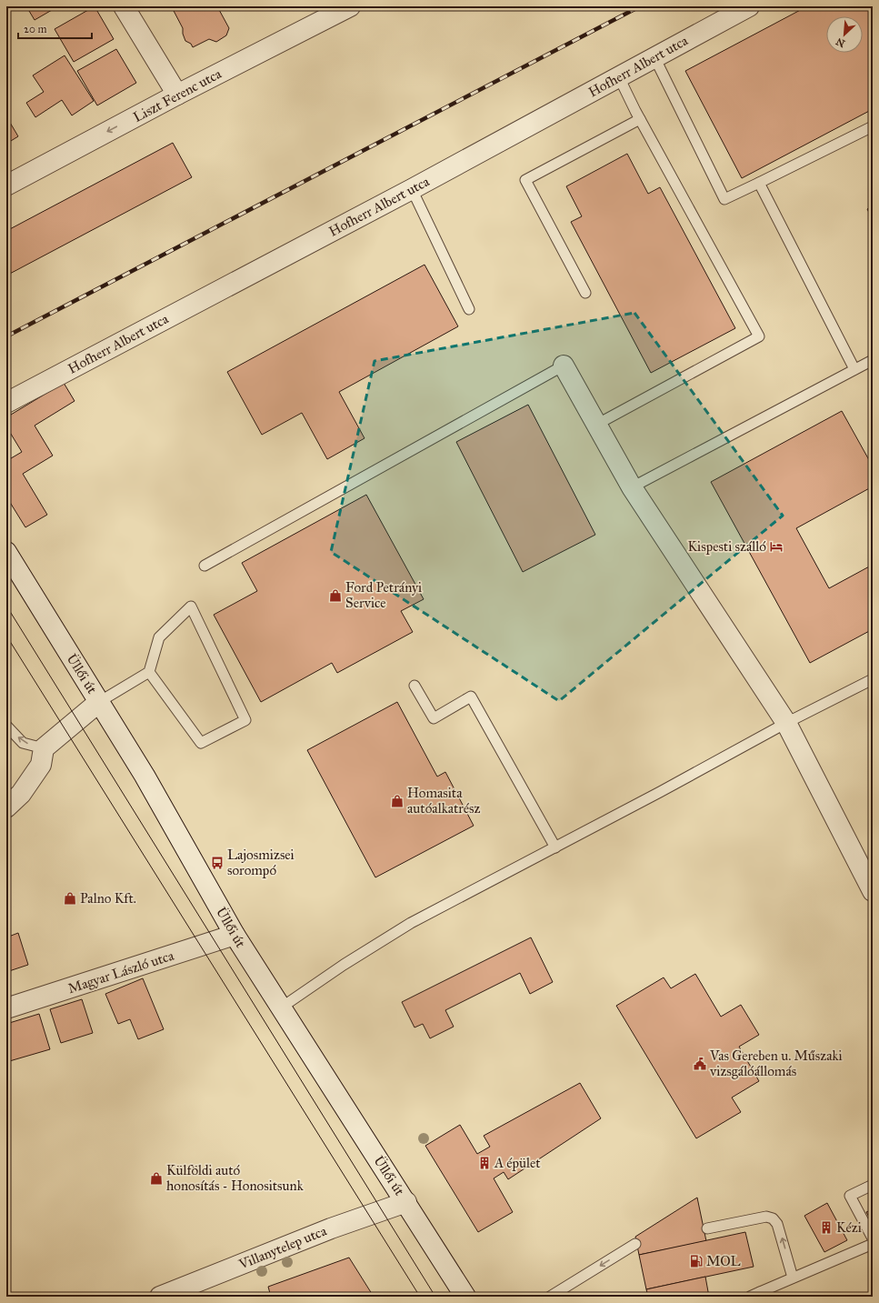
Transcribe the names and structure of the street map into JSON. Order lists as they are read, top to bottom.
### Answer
{
  "streets": {
    "street": [
      "Hofherr Albert utca",
      "Liszt Ferenc utca",
      "Üllői út",
      "Magyar László utca",
      "Villanytelep utca"
    ]
  },
  "crossings": [
    ["Üllői út", "Magyar László utca"],
    ["Üllői út", "Villanytelep utca"]
  ],
  "one_way": ["Liszt Ferenc utca"],
  "places": {
    "hotel": ["Kispesti szálló"],
    "shop": [
      "Ford Petrányi Service",
      "Homasita autóalkatrész",
      "Palno Kft.",
      "Külföldi autó honosítás - Honositsunk"
    ],
    "bus stop": ["Lajosmizsei sorompó"],
    "public building": ["Vas Gereben u. Műszaki vizsgálóállomás"],
    "building": ["A épület", "Kézi"],
    "fuel station": ["MOL"]
  },
  "scale_bar": "20 m",
  "north": "bottom left"
}
